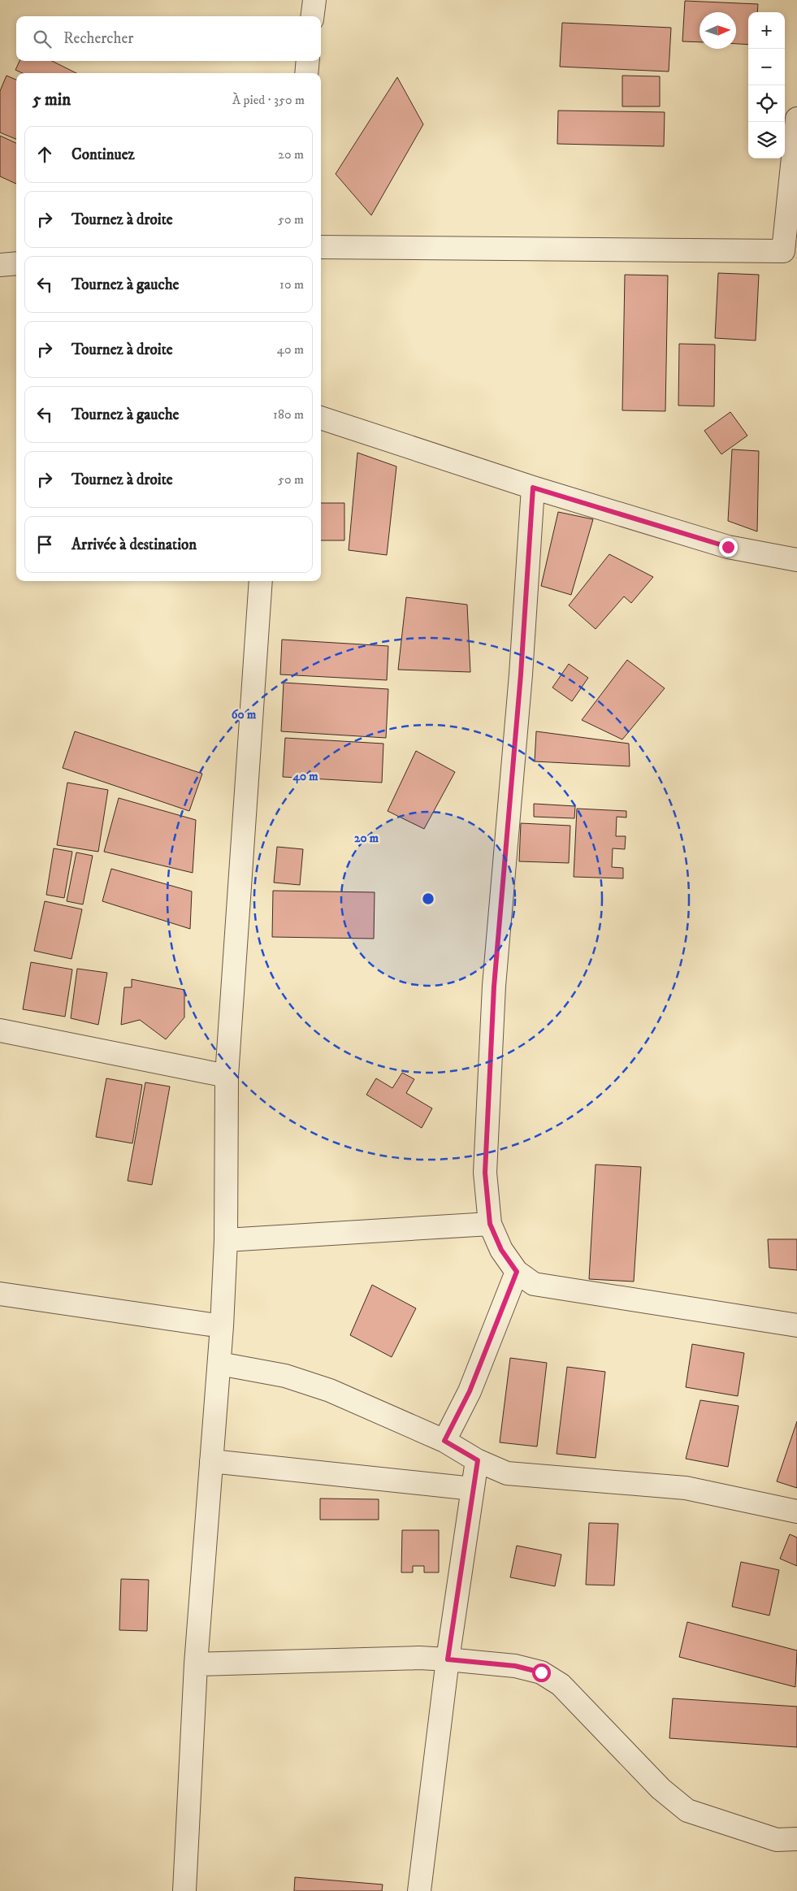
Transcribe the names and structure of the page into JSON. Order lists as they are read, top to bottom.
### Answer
{
  "north": "right",
  "page": {
    "map_buttons": ["+", "−"],
    "search": "Rechercher",
    "heading": ["5 min", "À pied · 350 m"],
    "list": [
      ["Continuez", "20 m"],
      ["Tournez à droite", "50 m"],
      ["Tournez à gauche", "10 m"],
      ["Tournez à droite", "40 m"],
      ["Tournez à gauche", "180 m"],
      ["Tournez à droite", "50 m"],
      "Arrivée à destination"
    ]
  },
  "rings": ["60 m", "40 m", "20 m"]
}
